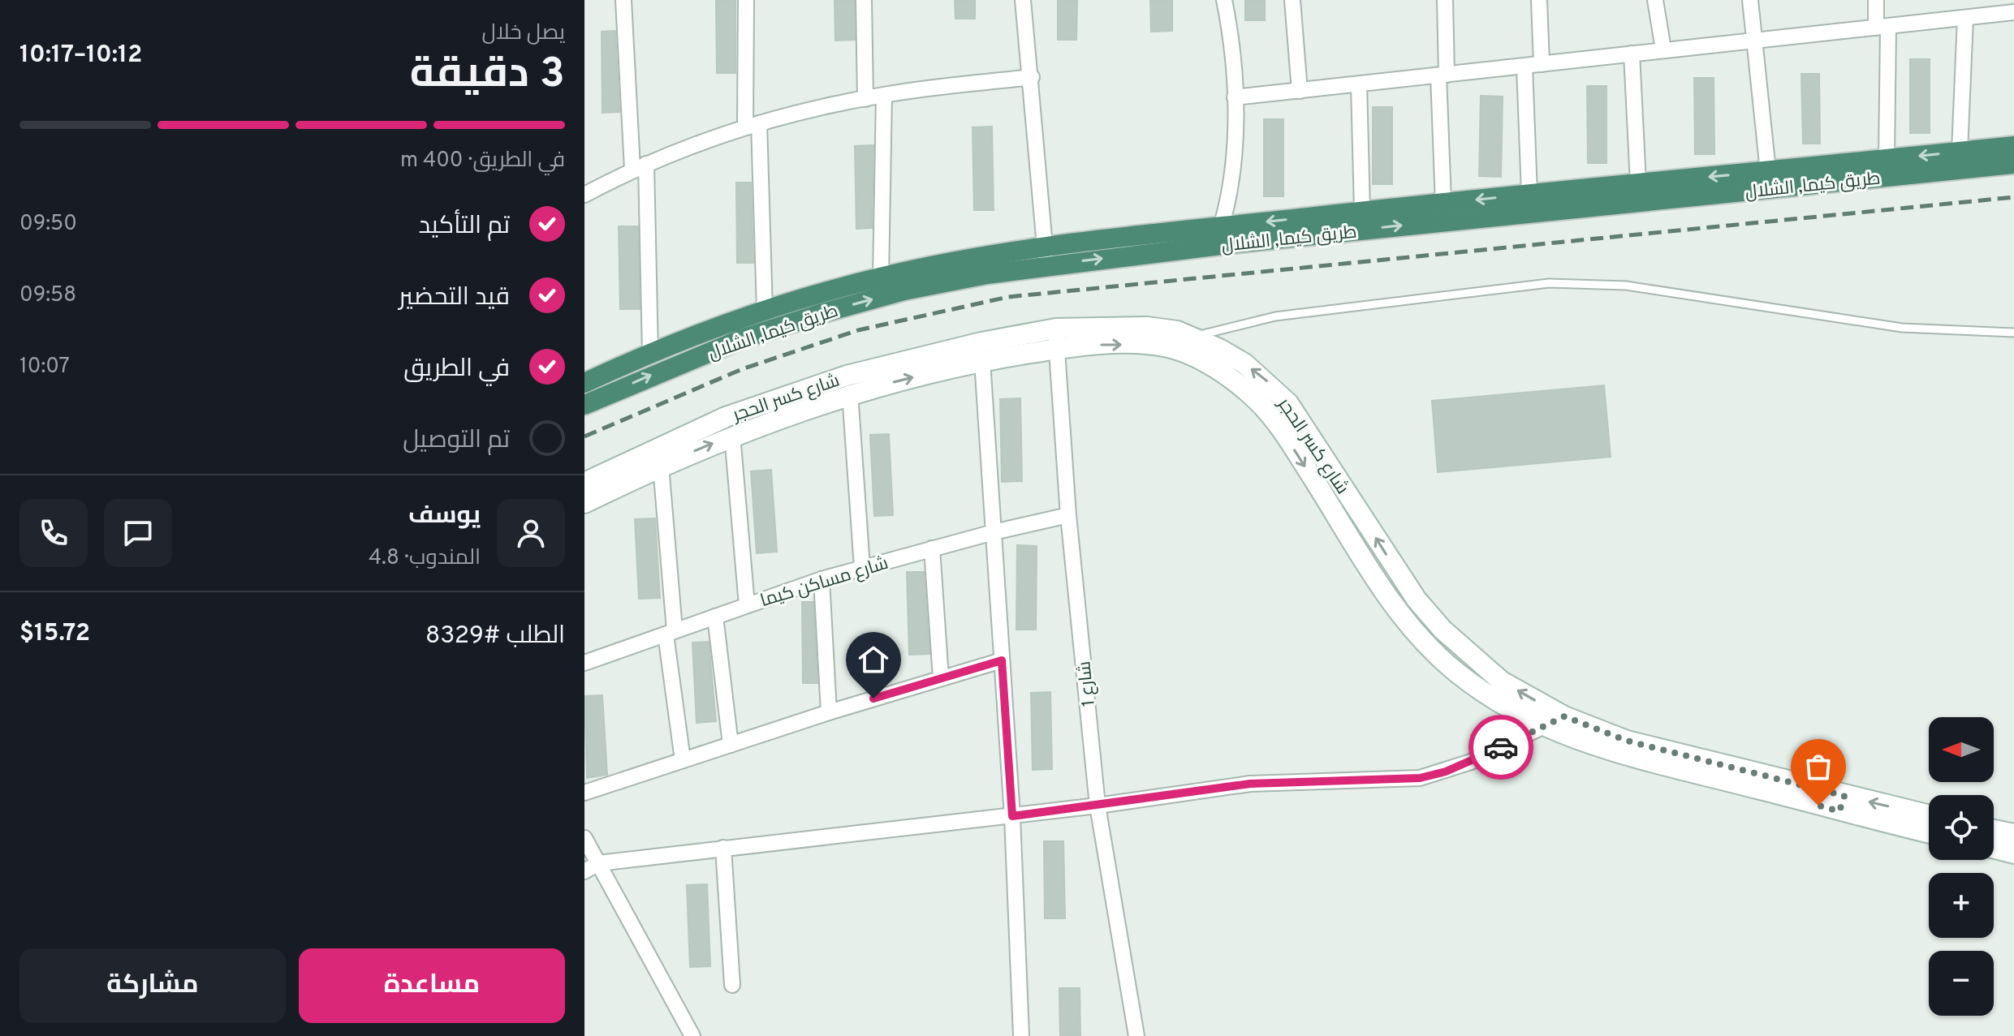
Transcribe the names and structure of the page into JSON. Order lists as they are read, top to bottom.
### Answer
{
  "streets": {
    "highway": ["طريق كيما, الشلال"],
    "main road": ["شارع كسر الحجر"],
    "street": ["شارع مساكن كيما", "شارع 1"]
  },
  "crossings": [
    ["شارع كسر الحجر", "شارع 1"],
    ["شارع مساكن كيما", "شارع 1"]
  ],
  "north": "left",
  "page": {
    "heading": ["3 دقيقة", "يصل خلال", "10:12–10:17"],
    "panel": [
      "يوسف",
      "المندوب · 4.8",
      "الطلب #8329",
      "$15.72"
    ],
    "bar": "في الطريق · 400 m",
    "list": [
      ["تم التأكيد", "09:50"],
      ["قيد التحضير", "09:58"],
      ["في الطريق", "10:07"],
      "تم التوصيل"
    ],
    "map_buttons": ["+", "−"],
    "buttons": ["مساعدة", "مشاركة"]
  }
}
